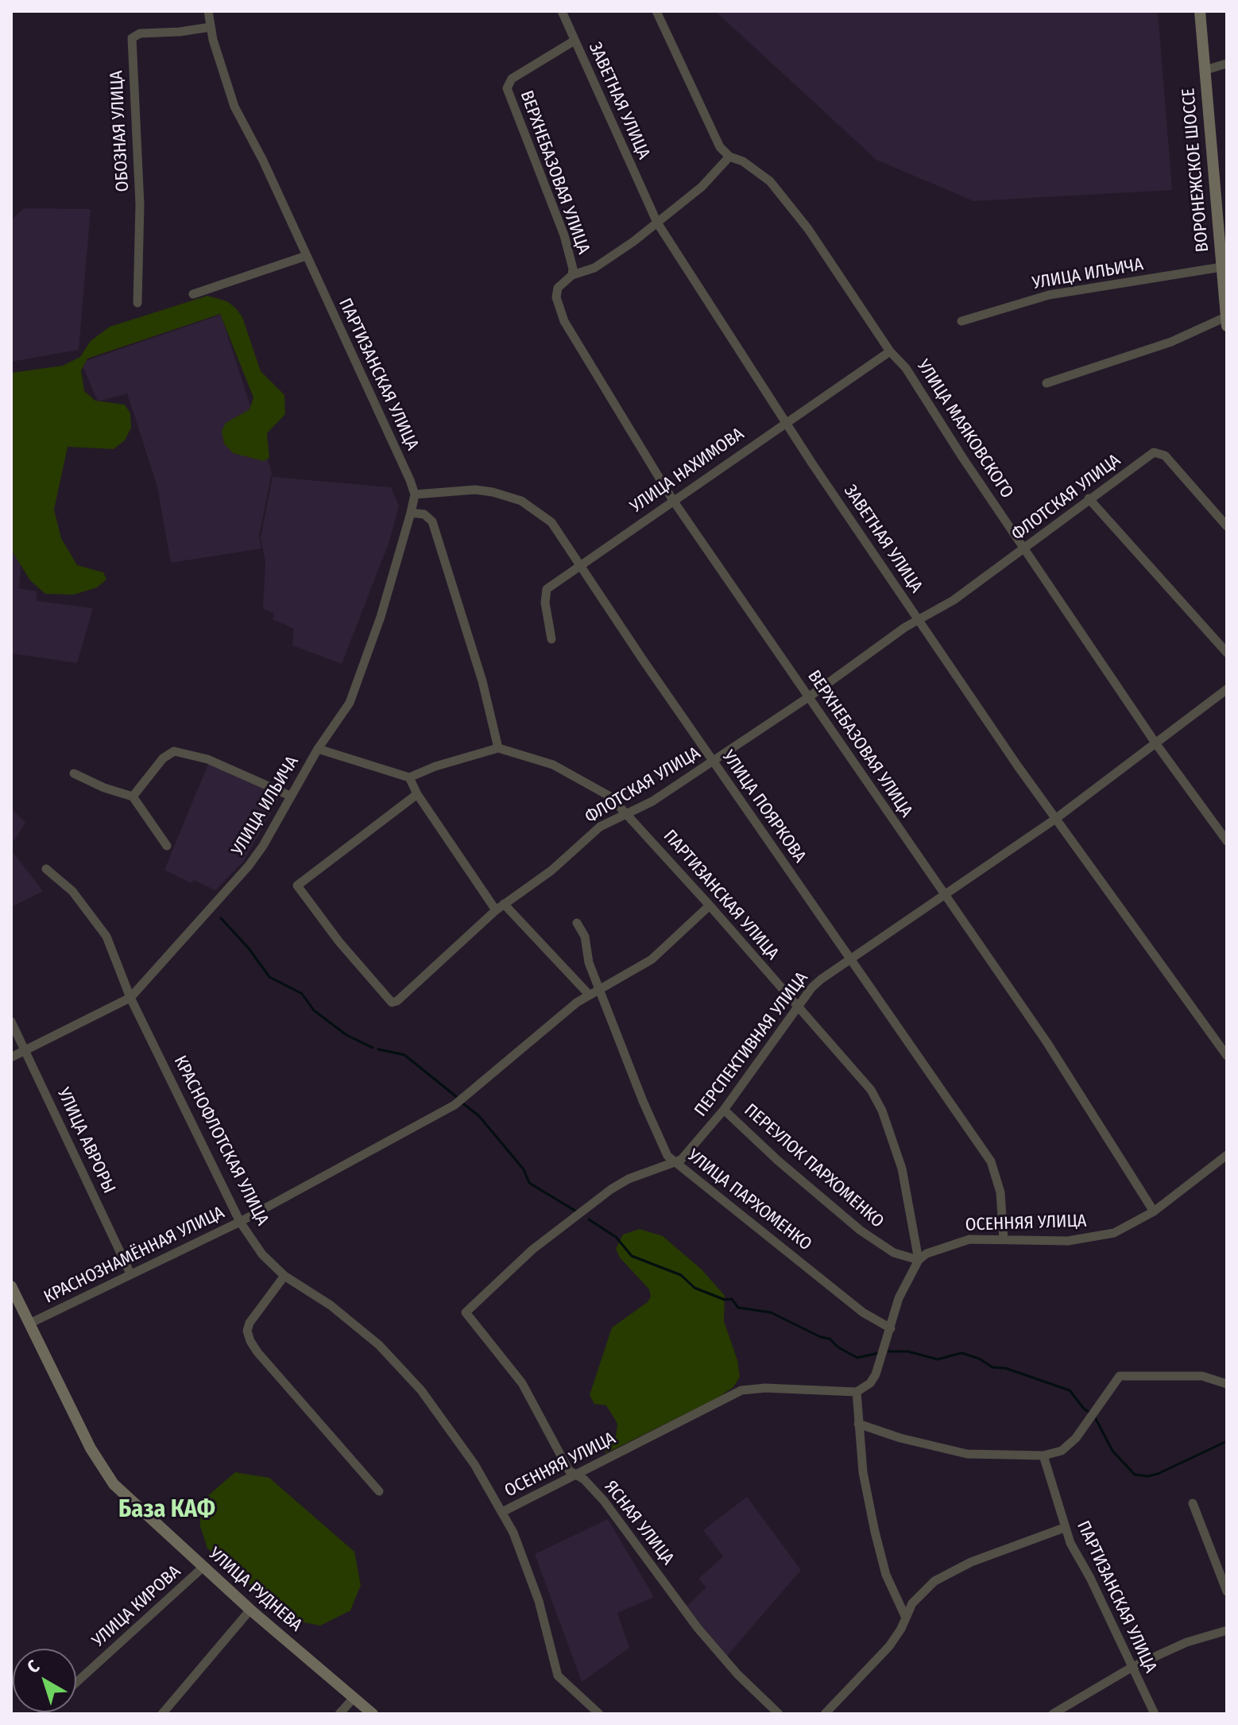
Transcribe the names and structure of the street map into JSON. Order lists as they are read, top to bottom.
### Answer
{
  "streets": {
    "main road": ["ВОРОНЕЖСКОЕ ШОССЕ", "УЛИЦА РУДНЕВА"],
    "street": [
      "ЗАВЕТНАЯ УЛИЦА",
      "ОБОЗНАЯ УЛИЦА",
      "ВЕРХНЕБАЗОВАЯ УЛИЦА",
      "УЛИЦА ИЛЬИЧА",
      "ПАРТИЗАНСКАЯ УЛИЦА",
      "УЛИЦА МАЯКОВСКОГО",
      "УЛИЦА НАХИМОВА",
      "ФЛОТСКАЯ УЛИЦА",
      "УЛИЦА ПОЯРКОВА",
      "ПЕРСПЕКТИВНАЯ УЛИЦА",
      "УЛИЦА АВРОРЫ",
      "КРАСНОФЛОТСКАЯ УЛИЦА",
      "ПЕРЕУЛОК ПАРХОМЕНКО",
      "УЛИЦА ПАРХОМЕНКО",
      "ОСЕННЯЯ УЛИЦА",
      "КРАСНОЗНАМЁННАЯ УЛИЦА",
      "ЯСНАЯ УЛИЦА",
      "УЛИЦА КИРОВА"
    ]
  },
  "crossings": [
    ["ЗАВЕТНАЯ УЛИЦА", "ВЕРХНЕБАЗОВАЯ УЛИЦА"],
    ["ЗАВЕТНАЯ УЛИЦА", "УЛИЦА НАХИМОВА"],
    ["ЗАВЕТНАЯ УЛИЦА", "ФЛОТСКАЯ УЛИЦА"],
    ["ЗАВЕТНАЯ УЛИЦА", "ПЕРСПЕКТИВНАЯ УЛИЦА"],
    ["ОБОЗНАЯ УЛИЦА", "ПАРТИЗАНСКАЯ УЛИЦА"],
    ["ВОРОНЕЖСКОЕ ШОССЕ", "УЛИЦА ИЛЬИЧА"],
    ["ВЕРХНЕБАЗОВАЯ УЛИЦА", "УЛИЦА НАХИМОВА"],
    ["ВЕРХНЕБАЗОВАЯ УЛИЦА", "ФЛОТСКАЯ УЛИЦА"],
    ["ВЕРХНЕБАЗОВАЯ УЛИЦА", "ПЕРСПЕКТИВНАЯ УЛИЦА"],
    ["ВЕРХНЕБАЗОВАЯ УЛИЦА", "ОСЕННЯЯ УЛИЦА"],
    ["УЛИЦА ИЛЬИЧА", "УЛИЦА АВРОРЫ"],
    ["УЛИЦА ИЛЬИЧА", "КРАСНОФЛОТСКАЯ УЛИЦА"],
    ["ПАРТИЗАНСКАЯ УЛИЦА", "ФЛОТСКАЯ УЛИЦА"],
    ["ПАРТИЗАНСКАЯ УЛИЦА", "УЛИЦА ПОЯРКОВА"],
    ["ПАРТИЗАНСКАЯ УЛИЦА", "ПЕРСПЕКТИВНАЯ УЛИЦА"],
    ["ПАРТИЗАНСКАЯ УЛИЦА", "ПЕРЕУЛОК ПАРХОМЕНКО"],
    ["ПАРТИЗАНСКАЯ УЛИЦА", "ОСЕННЯЯ УЛИЦА"],
    ["УЛИЦА МАЯКОВСКОГО", "УЛИЦА НАХИМОВА"],
    ["УЛИЦА МАЯКОВСКОГО", "ФЛОТСКАЯ УЛИЦА"],
    ["УЛИЦА МАЯКОВСКОГО", "ПЕРСПЕКТИВНАЯ УЛИЦА"],
    ["УЛИЦА НАХИМОВА", "УЛИЦА ПОЯРКОВА"],
    ["ФЛОТСКАЯ УЛИЦА", "УЛИЦА ПОЯРКОВА"],
    ["УЛИЦА ПОЯРКОВА", "ПЕРСПЕКТИВНАЯ УЛИЦА"],
    ["УЛИЦА ПОЯРКОВА", "ОСЕННЯЯ УЛИЦА"],
    ["ПЕРСПЕКТИВНАЯ УЛИЦА", "ПЕРЕУЛОК ПАРХОМЕНКО"],
    ["ПЕРСПЕКТИВНАЯ УЛИЦА", "УЛИЦА ПАРХОМЕНКО"],
    ["ПЕРСПЕКТИВНАЯ УЛИЦА", "ЯСНАЯ УЛИЦА"],
    ["УЛИЦА АВРОРЫ", "КРАСНОЗНАМЁННАЯ УЛИЦА"],
    ["КРАСНОФЛОТСКАЯ УЛИЦА", "ОСЕННЯЯ УЛИЦА"],
    ["КРАСНОФЛОТСКАЯ УЛИЦА", "КРАСНОЗНАМЁННАЯ УЛИЦА"],
    ["ПЕРЕУЛОК ПАРХОМЕНКО", "ОСЕННЯЯ УЛИЦА"],
    ["УЛИЦА ПАРХОМЕНКО", "ЯСНАЯ УЛИЦА"],
    ["ОСЕННЯЯ УЛИЦА", "ЯСНАЯ УЛИЦА"],
    ["КРАСНОЗНАМЁННАЯ УЛИЦА", "УЛИЦА РУДНЕВА"],
    ["УЛИЦА РУДНЕВА", "УЛИЦА КИРОВА"]
  ],
  "districts": ["База КАФ"],
  "north": "top left"
}
